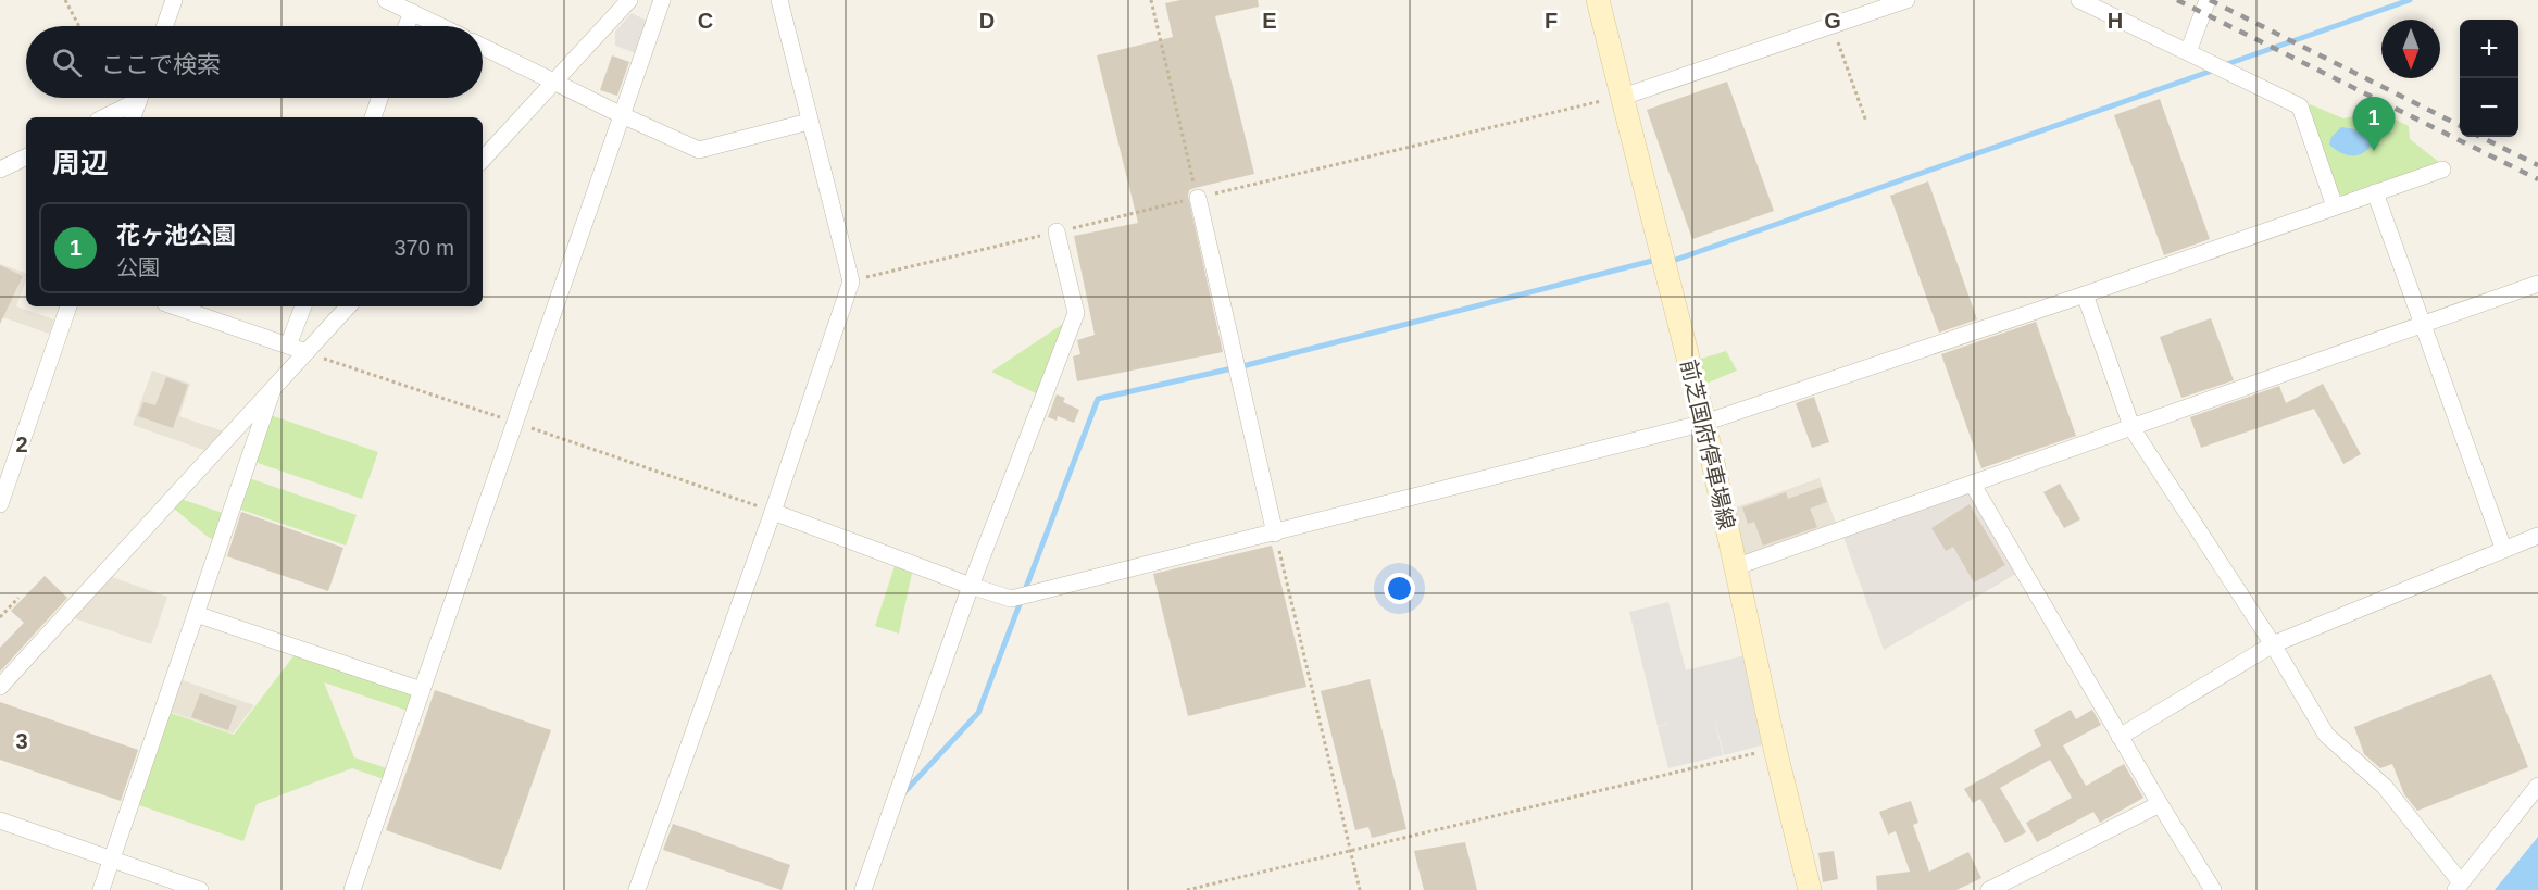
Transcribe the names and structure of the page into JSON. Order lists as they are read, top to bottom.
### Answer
{
  "streets": {
    "main road": ["前芝国府停車場線"]
  },
  "north": "bottom",
  "page": {
    "map_buttons": ["+", "−"],
    "search": "ここで検索",
    "pins": "1",
    "heading": "周辺",
    "list": [
      {
        "mark": "1",
        "name": "花ヶ池公園",
        "note": "公園",
        "value": "370 m"
      }
    ]
  },
  "grid": {
    "columns": [
      "C",
      "D",
      "E",
      "F",
      "G",
      "H"
    ],
    "rows": ["2", "3"]
  }
}
